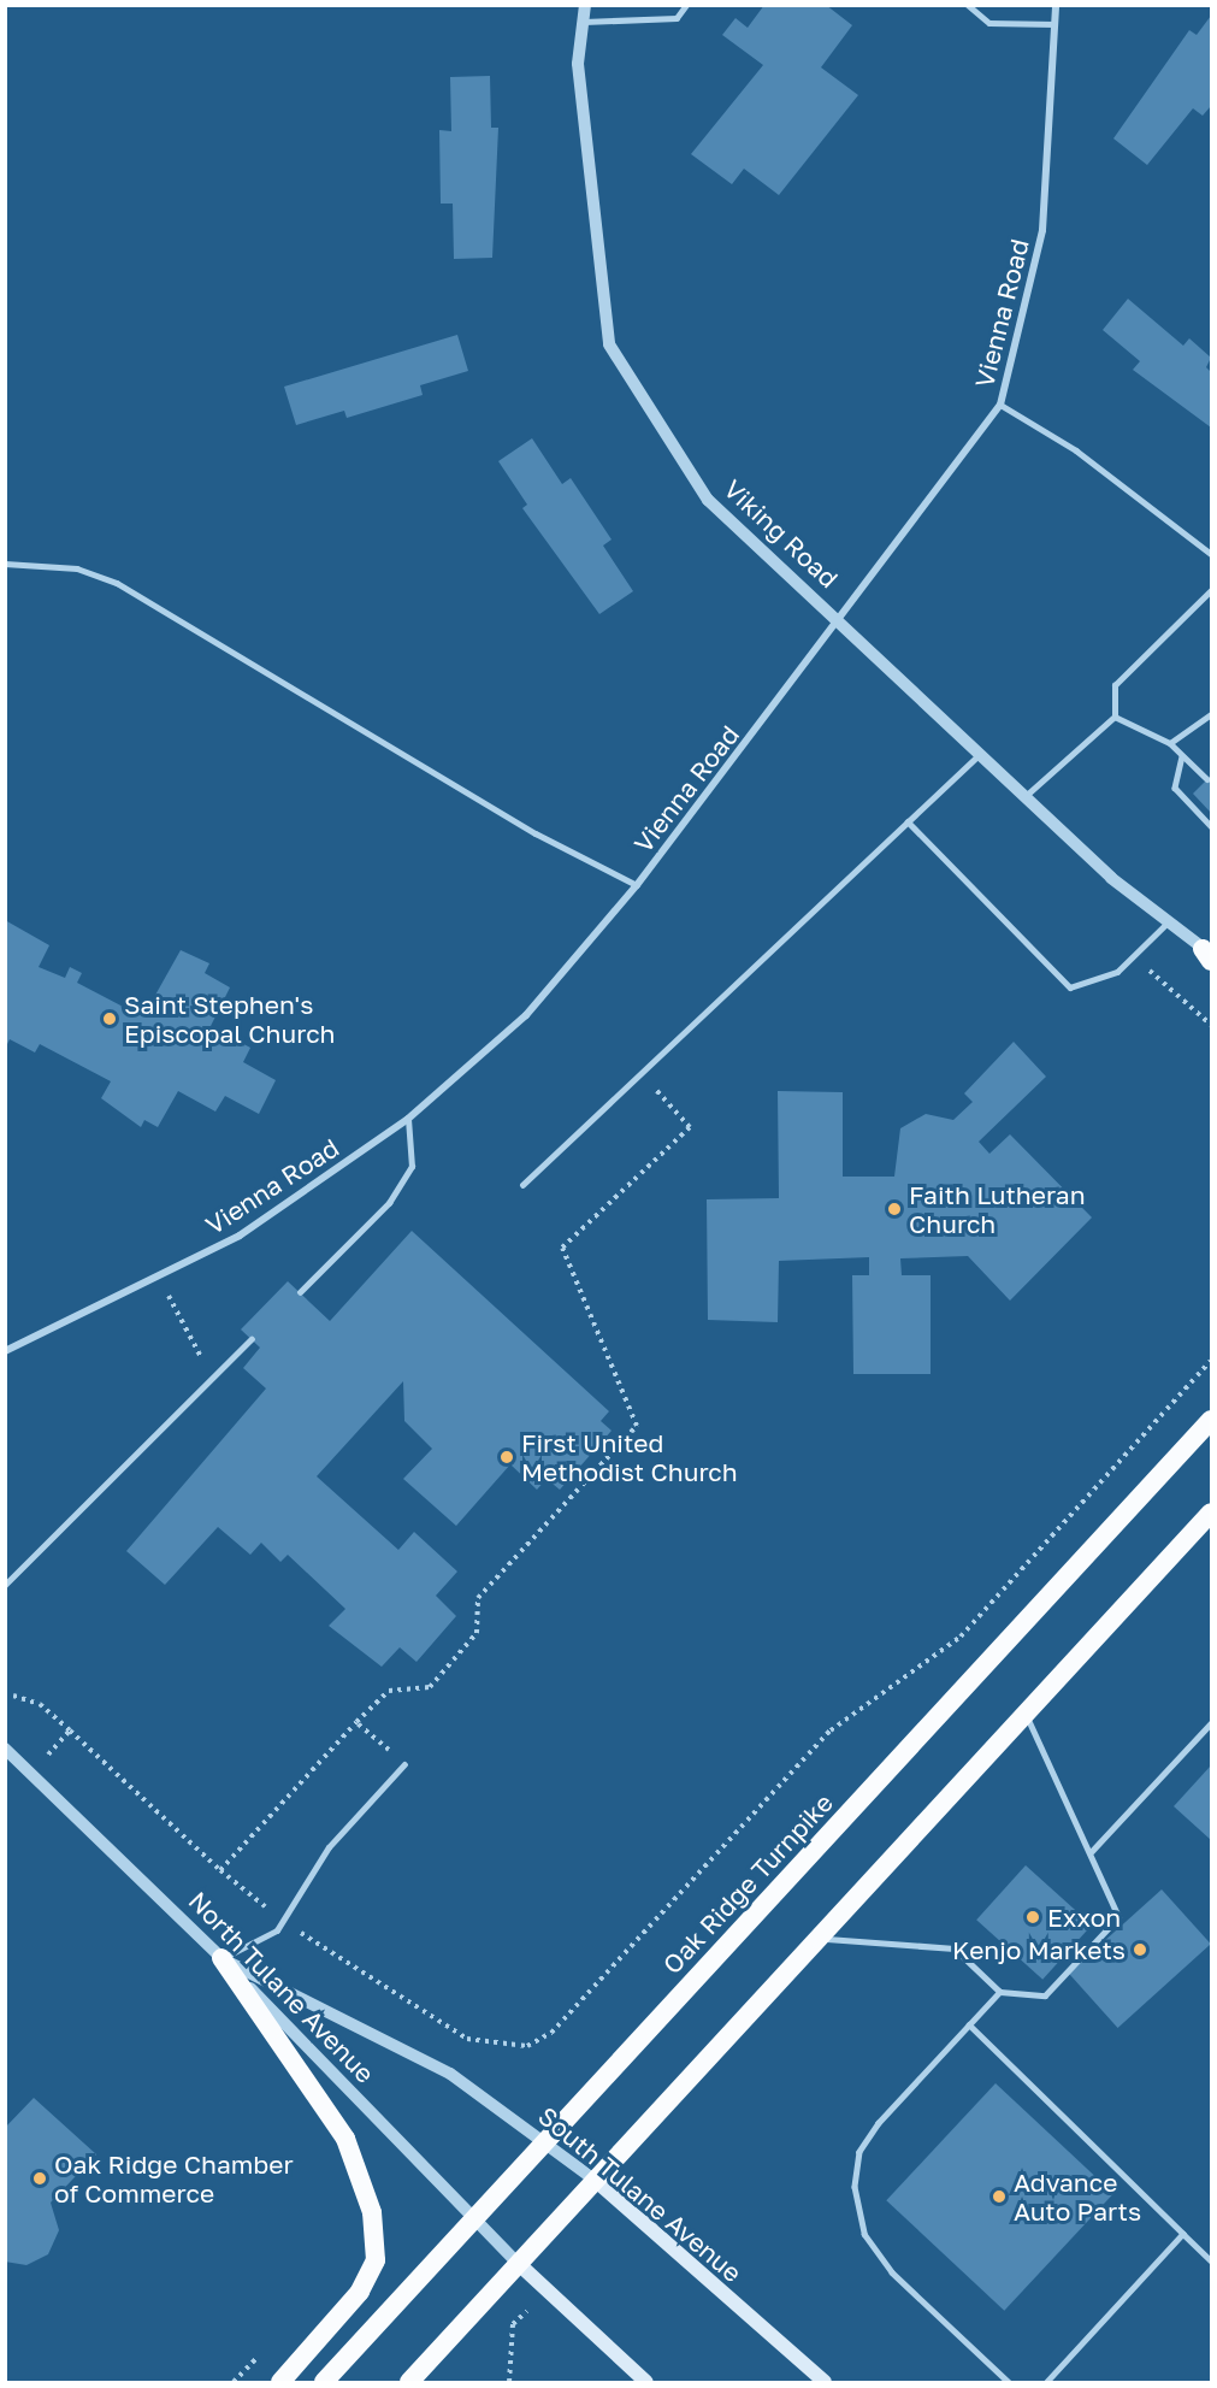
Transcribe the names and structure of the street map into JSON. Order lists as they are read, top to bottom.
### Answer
{
  "streets": {
    "highway": ["Oak Ridge Turnpike"],
    "main road": ["South Tulane Avenue"],
    "street": ["Vienna Road", "Viking Road", "North Tulane Avenue"]
  },
  "crossings": [
    ["Vienna Road", "Viking Road"],
    ["Oak Ridge Turnpike", "North Tulane Avenue"],
    ["Oak Ridge Turnpike", "South Tulane Avenue"],
    ["North Tulane Avenue", "South Tulane Avenue"]
  ],
  "places": [
    "Saint Stephen's Episcopal Church",
    "Faith Lutheran Church",
    "First United Methodist Church",
    "Exxon",
    "Kenjo Markets",
    "Oak Ridge Chamber of Commerce",
    "Advance Auto Parts"
  ]
}
